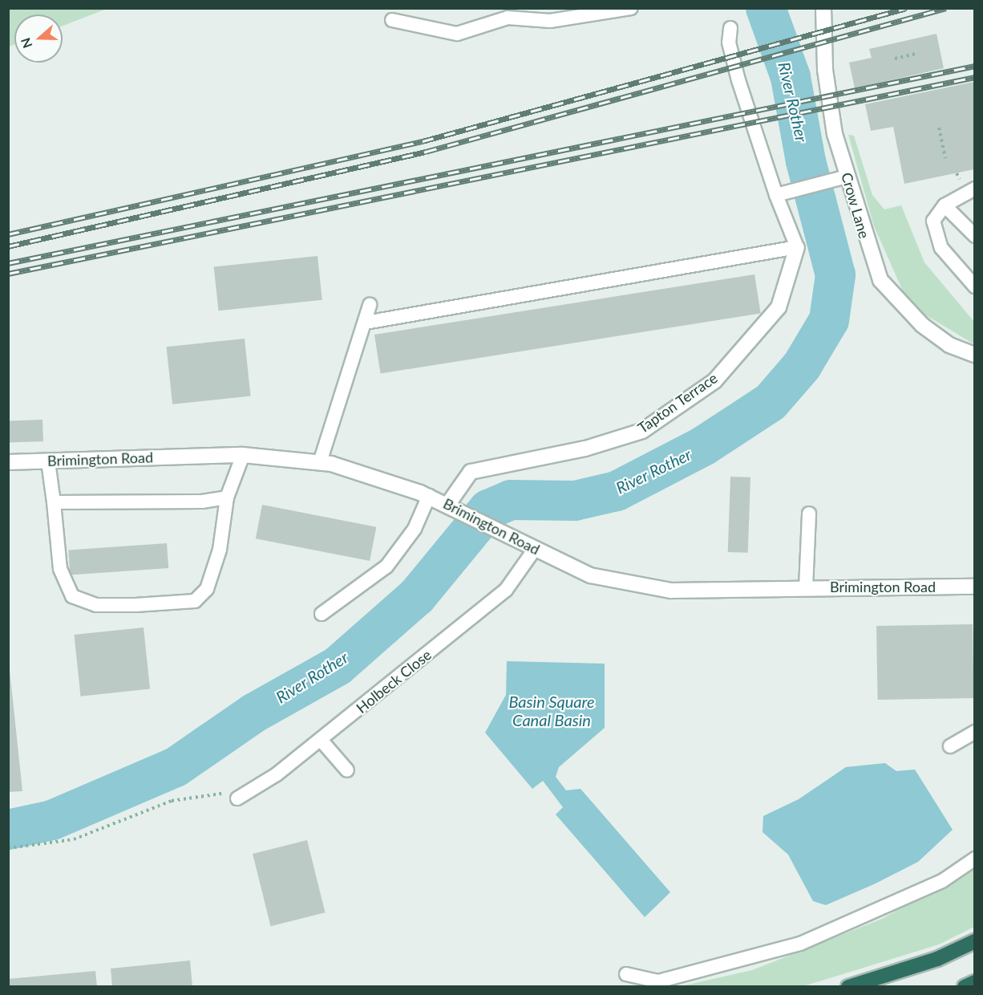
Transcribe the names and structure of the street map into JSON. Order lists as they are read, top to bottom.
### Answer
{
  "streets": {
    "main road": ["Crow Lane", "Tapton Terrace", "Brimington Road"],
    "lane": ["Holbeck Close"]
  },
  "crossings": [
    ["Tapton Terrace", "Brimington Road"],
    ["Brimington Road", "Holbeck Close"]
  ],
  "water": ["River Rother", "Basin Square Canal Basin"],
  "north": "left"
}
